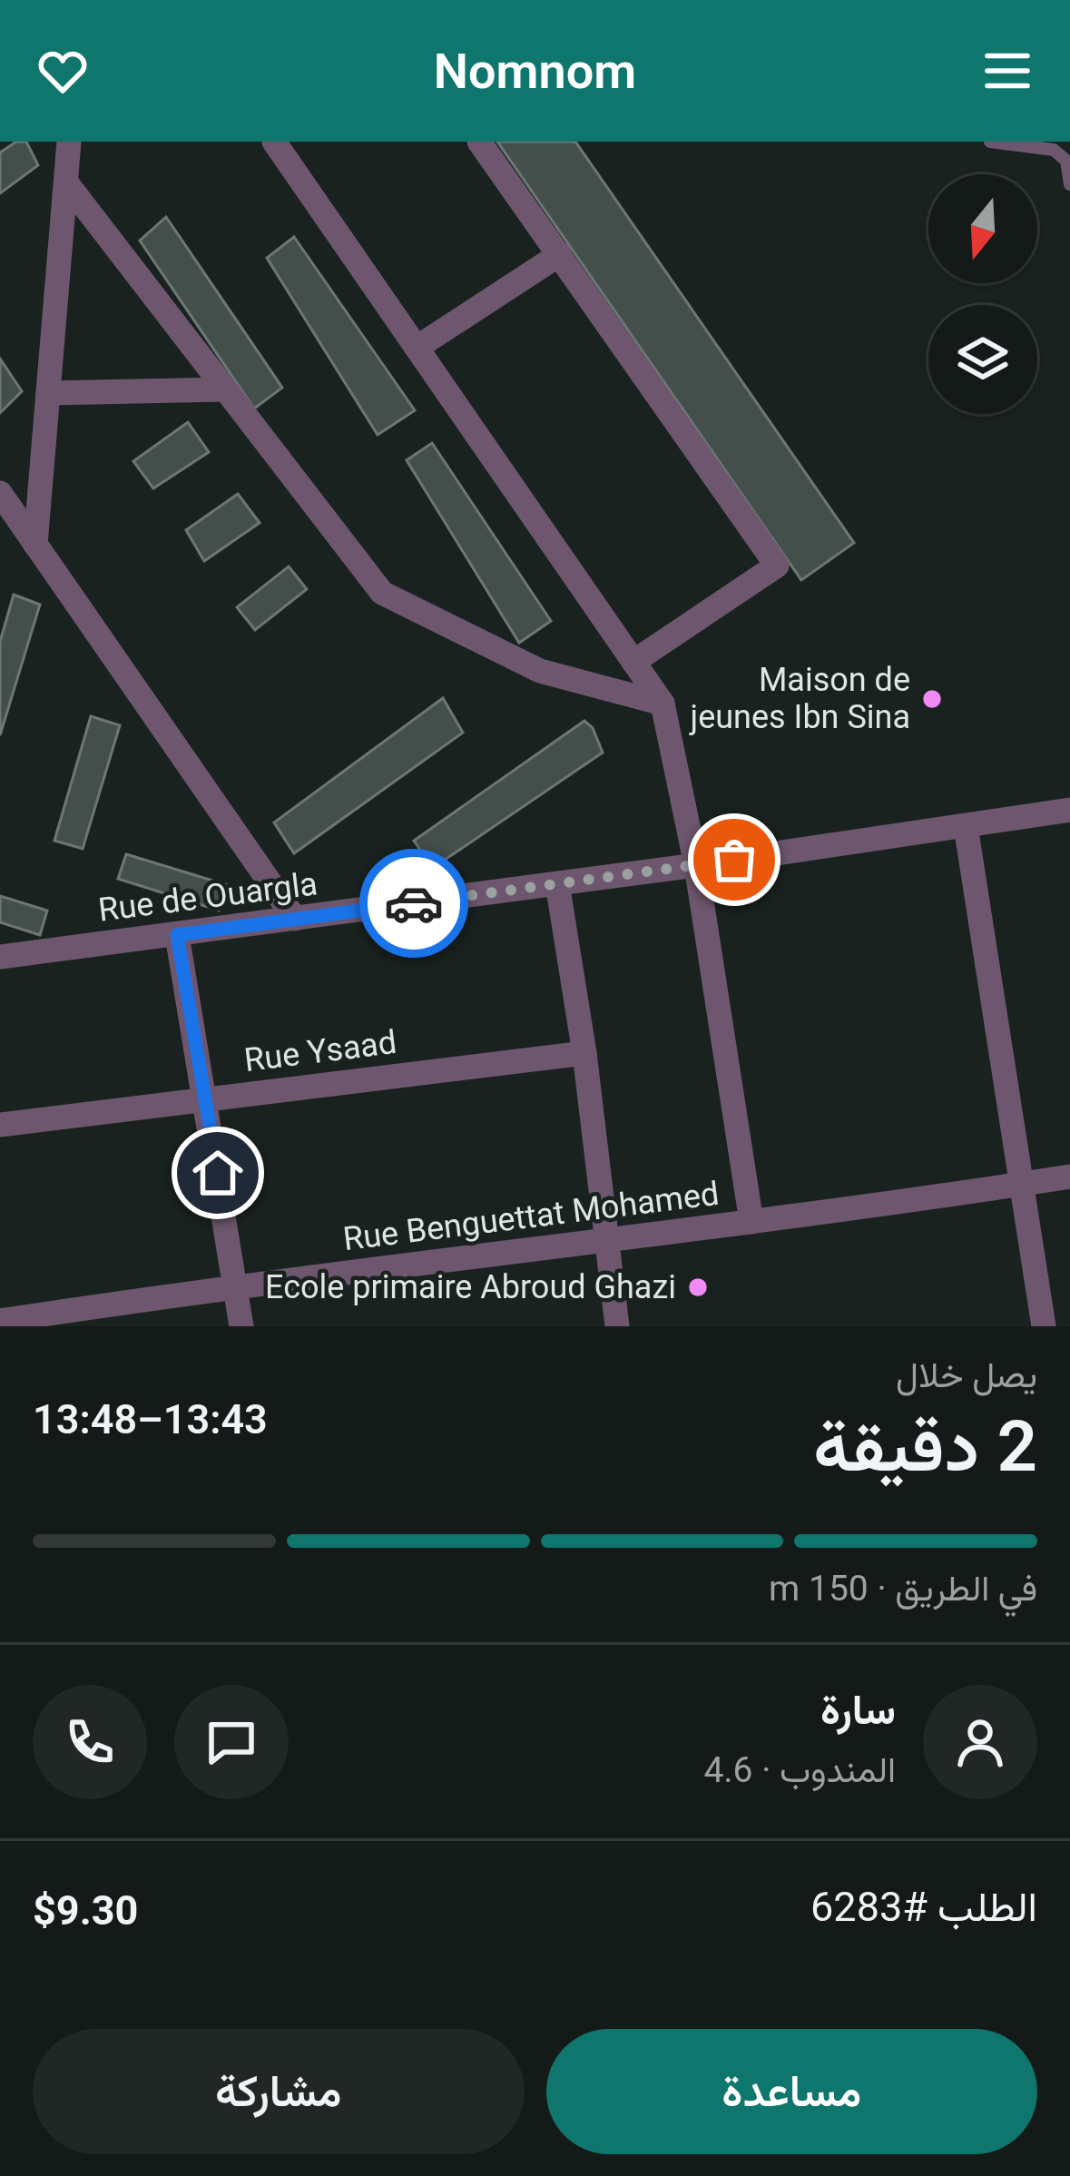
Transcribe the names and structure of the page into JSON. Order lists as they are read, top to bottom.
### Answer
{
  "streets": {
    "street": ["Rue de Ouargla", "Rue Ysaad", "Rue Benguettat Mohamed"]
  },
  "places": ["Maison de jeunes Ibn Sina", "Ecole primaire Abroud Ghazi"],
  "north": "bottom",
  "page": {
    "header": "Nomnom",
    "heading": ["2 دقيقة", "يصل خلال", "13:43–13:48"],
    "panel": [
      "سارة",
      "المندوب · 4.6",
      "الطلب #6283",
      "$9.30"
    ],
    "bar": "في الطريق · 150 m",
    "buttons": ["مساعدة", "مشاركة"]
  }
}
